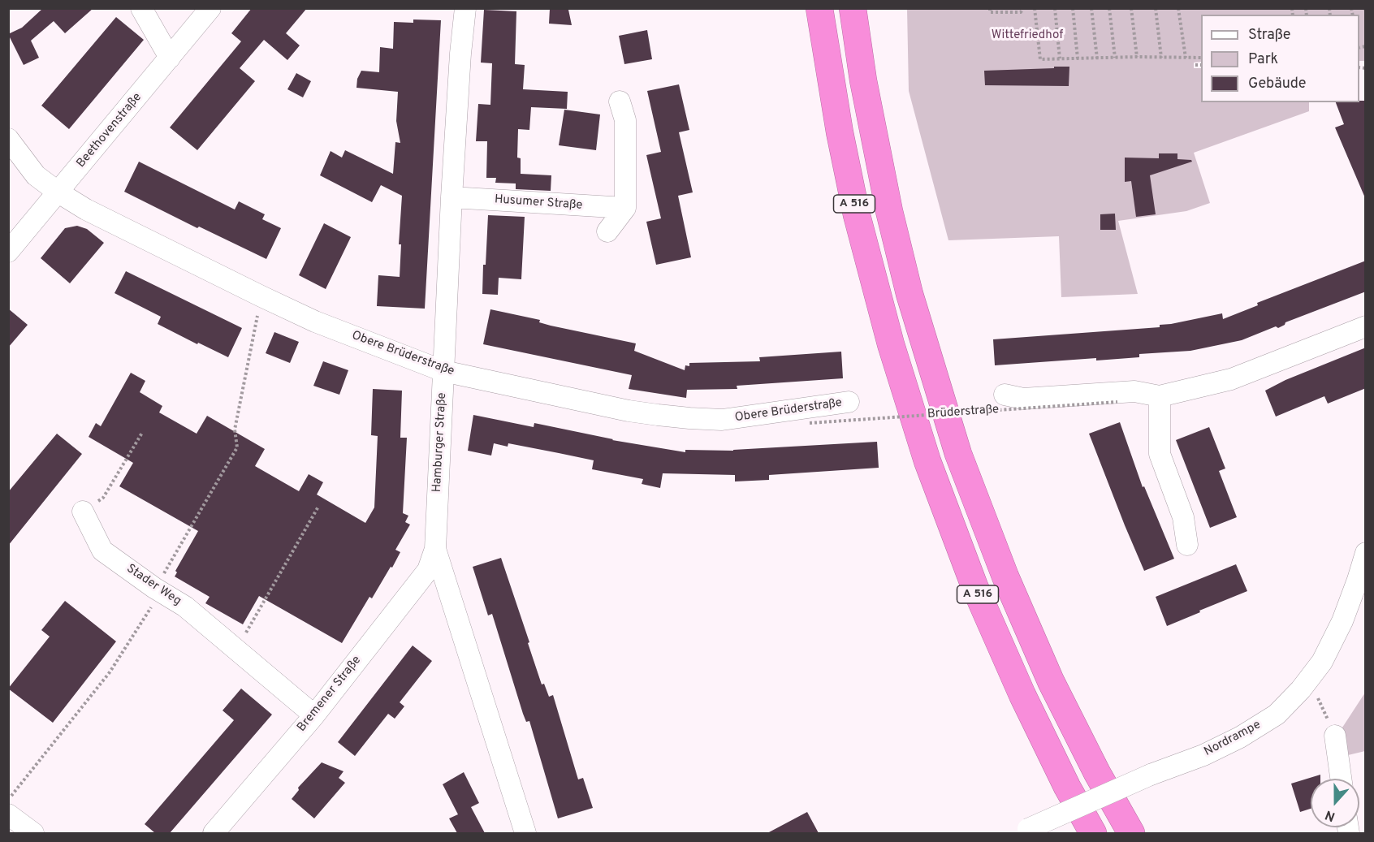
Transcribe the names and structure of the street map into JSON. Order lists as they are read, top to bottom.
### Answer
{
  "streets": {
    "highway": ["A 516"],
    "street": [
      "Beethovenstraße",
      "Husumer Straße",
      "Obere Brüderstraße",
      "Brüderstraße",
      "Hamburger Straße",
      "Stader Weg",
      "Bremener Straße",
      "Nordrampe"
    ]
  },
  "crossings": [
    ["Beethovenstraße", "Obere Brüderstraße"],
    ["Husumer Straße", "Hamburger Straße"],
    ["Obere Brüderstraße", "Hamburger Straße"],
    ["Hamburger Straße", "Bremener Straße"],
    ["Stader Weg", "Bremener Straße"]
  ],
  "parks": ["Wittefriedhof"],
  "legend": ["Straße", "Park", "Gebäude"],
  "north": "bottom"
}
